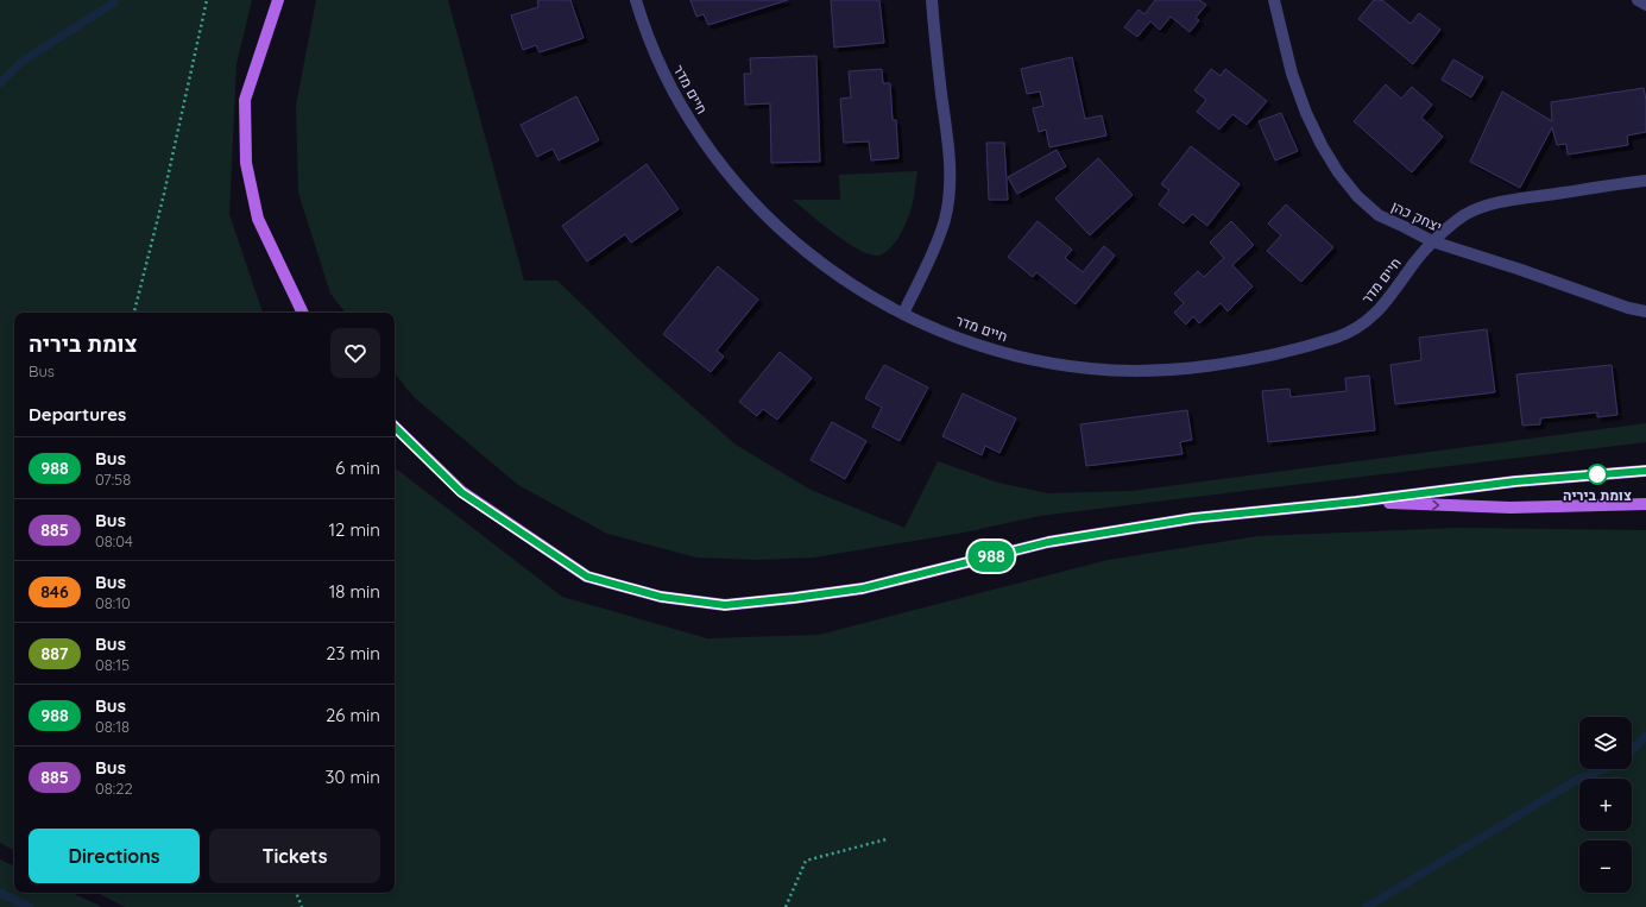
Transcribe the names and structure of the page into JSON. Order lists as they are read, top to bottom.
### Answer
{
  "streets": {
    "street": ["חיים מדר", "יצחק כהן"]
  },
  "crossings": [
    ["חיים מדר", "יצחק כהן"]
  ],
  "places": ["צומת ביריה"],
  "lines": ["bus line 988"],
  "page": {
    "on_map": "988",
    "heading": [
      ["צומת ביריה", "Bus"],
      "Departures"
    ],
    "list": [
      {
        "mark": "988",
        "name": "Bus",
        "note": "07:58",
        "value": "6 min"
      },
      {
        "mark": "885",
        "name": "Bus",
        "note": "08:04",
        "value": "12 min"
      },
      {
        "mark": "846",
        "name": "Bus",
        "note": "08:10",
        "value": "18 min"
      },
      {
        "mark": "887",
        "name": "Bus",
        "note": "08:15",
        "value": "23 min"
      },
      {
        "mark": "988",
        "name": "Bus",
        "note": "08:18",
        "value": "26 min"
      },
      {
        "mark": "885",
        "name": "Bus",
        "note": "08:22",
        "value": "30 min"
      }
    ],
    "map_buttons": ["+", "−"],
    "buttons": ["Directions", "Tickets"]
  }
}
